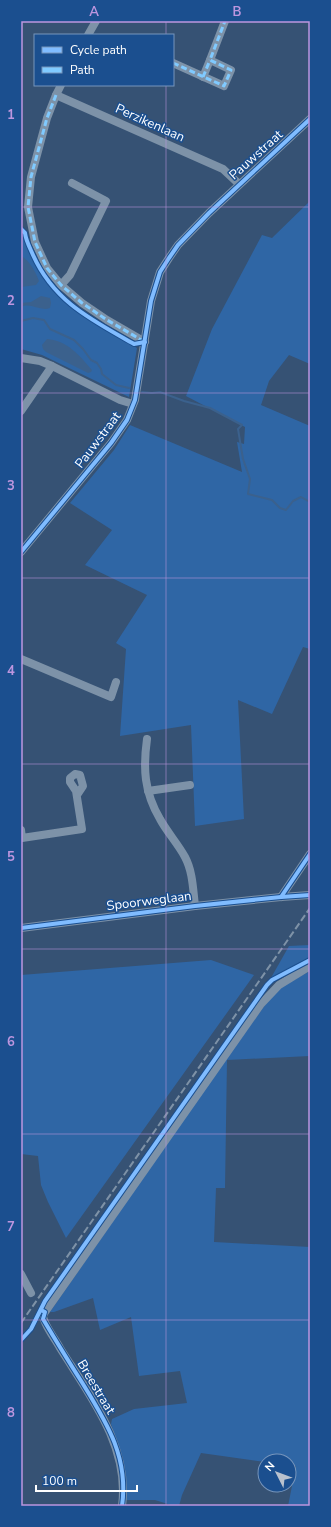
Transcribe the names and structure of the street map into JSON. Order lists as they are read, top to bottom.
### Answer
{
  "streets": {
    "street": [
      "Perzikenlaan",
      "Pauwstraat",
      "Spoorweglaan",
      "Breestraat"
    ]
  },
  "crossings": [
    ["Perzikenlaan", "Pauwstraat"]
  ],
  "legend": ["Cycle path", "Path"],
  "scale_bar": "100 m",
  "north": "top left",
  "grid": {
    "columns": ["A", "B"],
    "rows": [
      "1",
      "2",
      "3",
      "4",
      "5",
      "6",
      "7",
      "8"
    ]
  }
}
